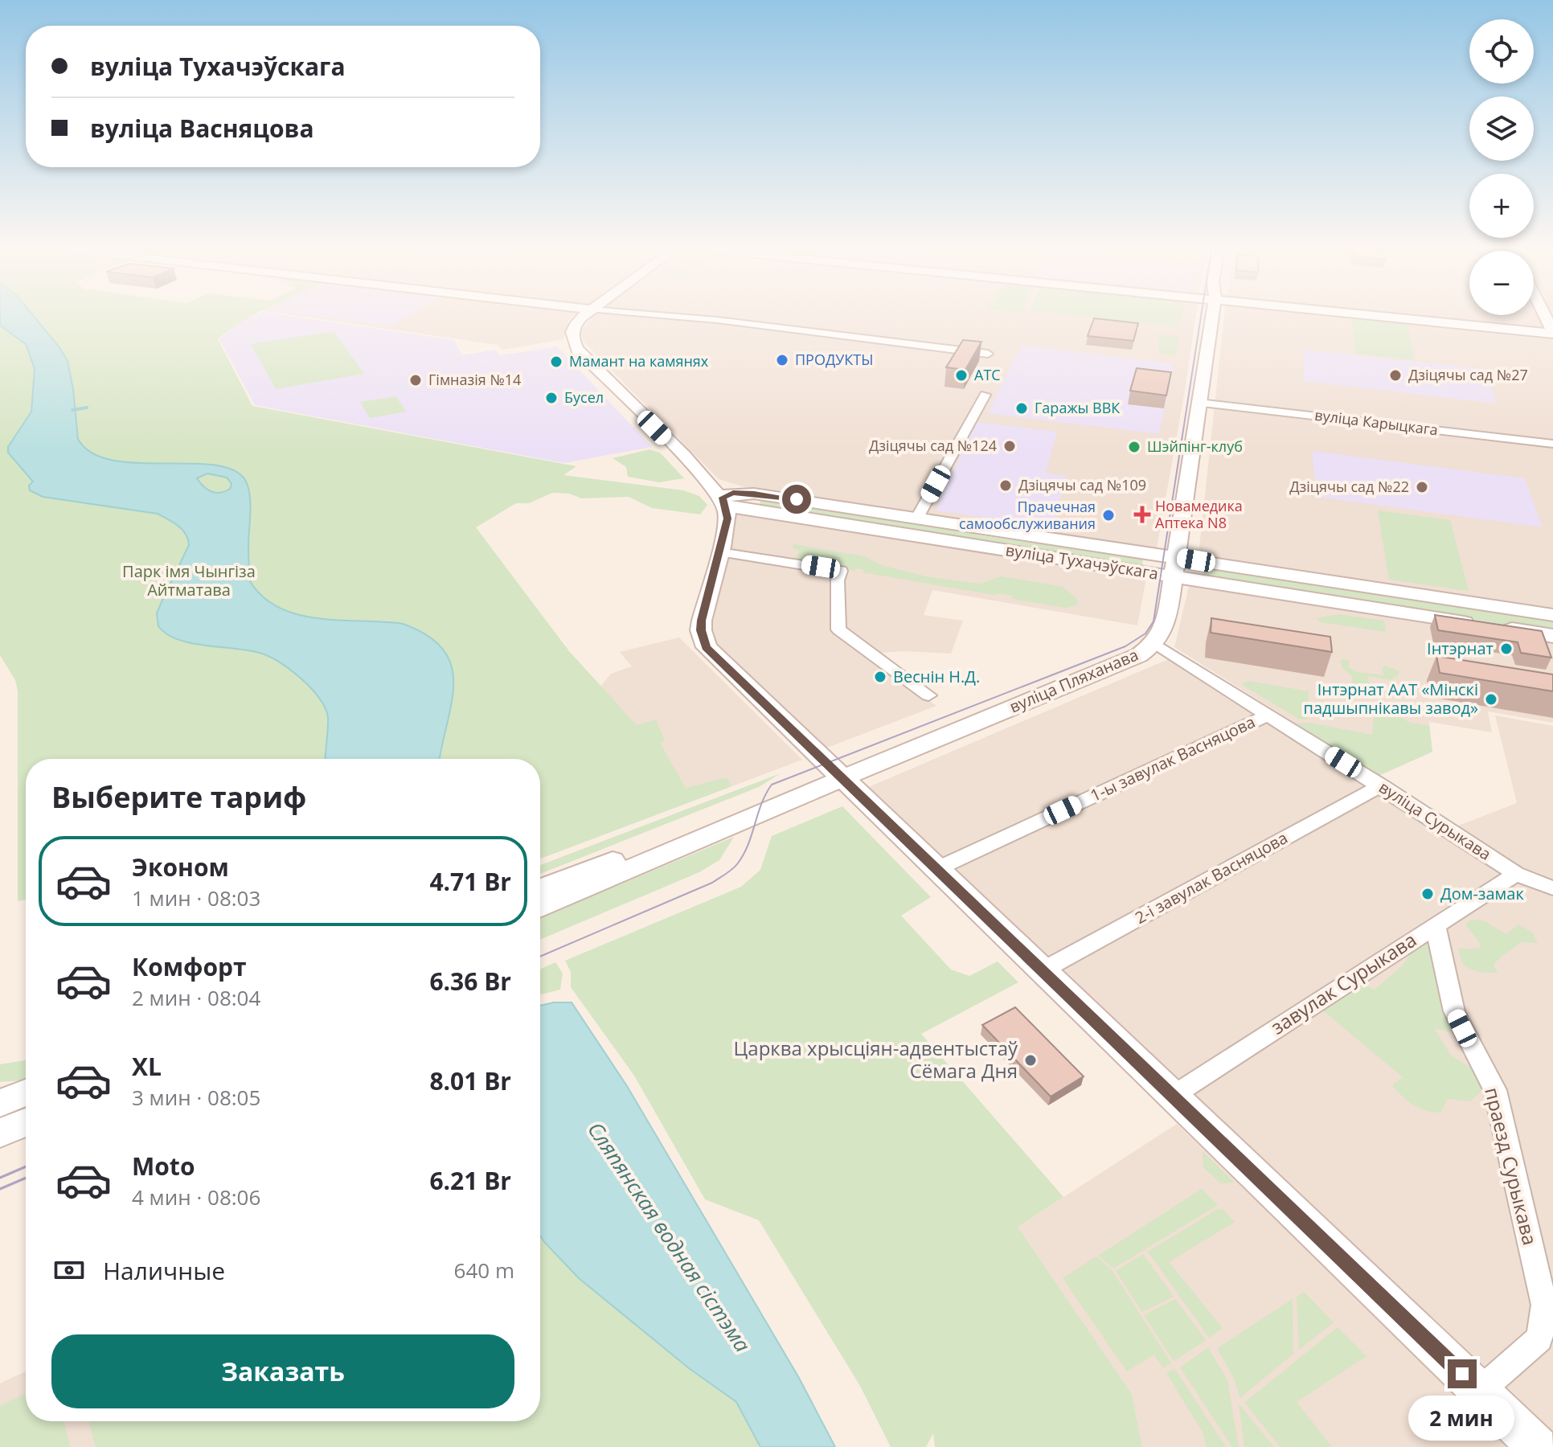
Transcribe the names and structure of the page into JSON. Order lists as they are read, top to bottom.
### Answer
{
  "streets": {
    "street": [
      "вуліца Карыцкага",
      "вуліца Тухачэўскага",
      "вуліца Пляханава",
      "1-ы завулак Васняцова",
      "вуліца Сурыкава",
      "2-і завулак Васняцова",
      "завулак Сурыкава",
      "праезд Сурыкава"
    ]
  },
  "crossings": [
    ["вуліца Карыцкага", "вуліца Пляханава"],
    ["вуліца Тухачэўскага", "вуліца Пляханава"],
    ["вуліца Пляханава", "вуліца Сурыкава"],
    ["1-ы завулак Васняцова", "вуліца Сурыкава"],
    ["вуліца Сурыкава", "2-і завулак Васняцова"],
    ["вуліца Сурыкава", "завулак Сурыкава"],
    ["завулак Сурыкава", "праезд Сурыкава"]
  ],
  "water": ["Сляпянская водная сістэма"],
  "parks": ["Парк імя Чынгіза Айтматава"],
  "places": {
    "other": [
      "ПРОДУКТЫ",
      "Мамант на камянях",
      "АТС",
      "Дзіцячы сад №27",
      "Гімназія №14",
      "Бусел",
      "Гаражы ВВК",
      "Дзіцячы сад №124",
      "Шэйпінг-клуб",
      "Дзіцячы сад №109",
      "Дзіцячы сад №22",
      "Прачечная самообслуживания",
      "Інтэрнат",
      "Веснін Н.Д.",
      "Інтэрнат ААТ «Мінскі падшыпнікавы завод»",
      "Дом-замак",
      "Царква хрысціян-адвентыстаў Сёмага Дня"
    ],
    "health": ["Новамедика Аптека N8"]
  },
  "page": {
    "map_buttons": ["+", "−"],
    "banner": ["вуліца Тухачэўскага", "вуліца Васняцова"],
    "heading": "Выберите тариф",
    "list": [
      {
        "name": "Эконом",
        "note": "1 мин · 08:03",
        "value": "4.71 Br"
      },
      {
        "name": "Комфорт",
        "note": "2 мин · 08:04",
        "value": "6.36 Br"
      },
      {
        "name": "XL",
        "note": "3 мин · 08:05",
        "value": "8.01 Br"
      },
      {
        "name": "Moto",
        "note": "4 мин · 08:06",
        "value": "6.21 Br"
      }
    ],
    "pay": ["Наличные", "640 m"],
    "buttons": "Заказать",
    "bubble": "2 мин"
  }
}
